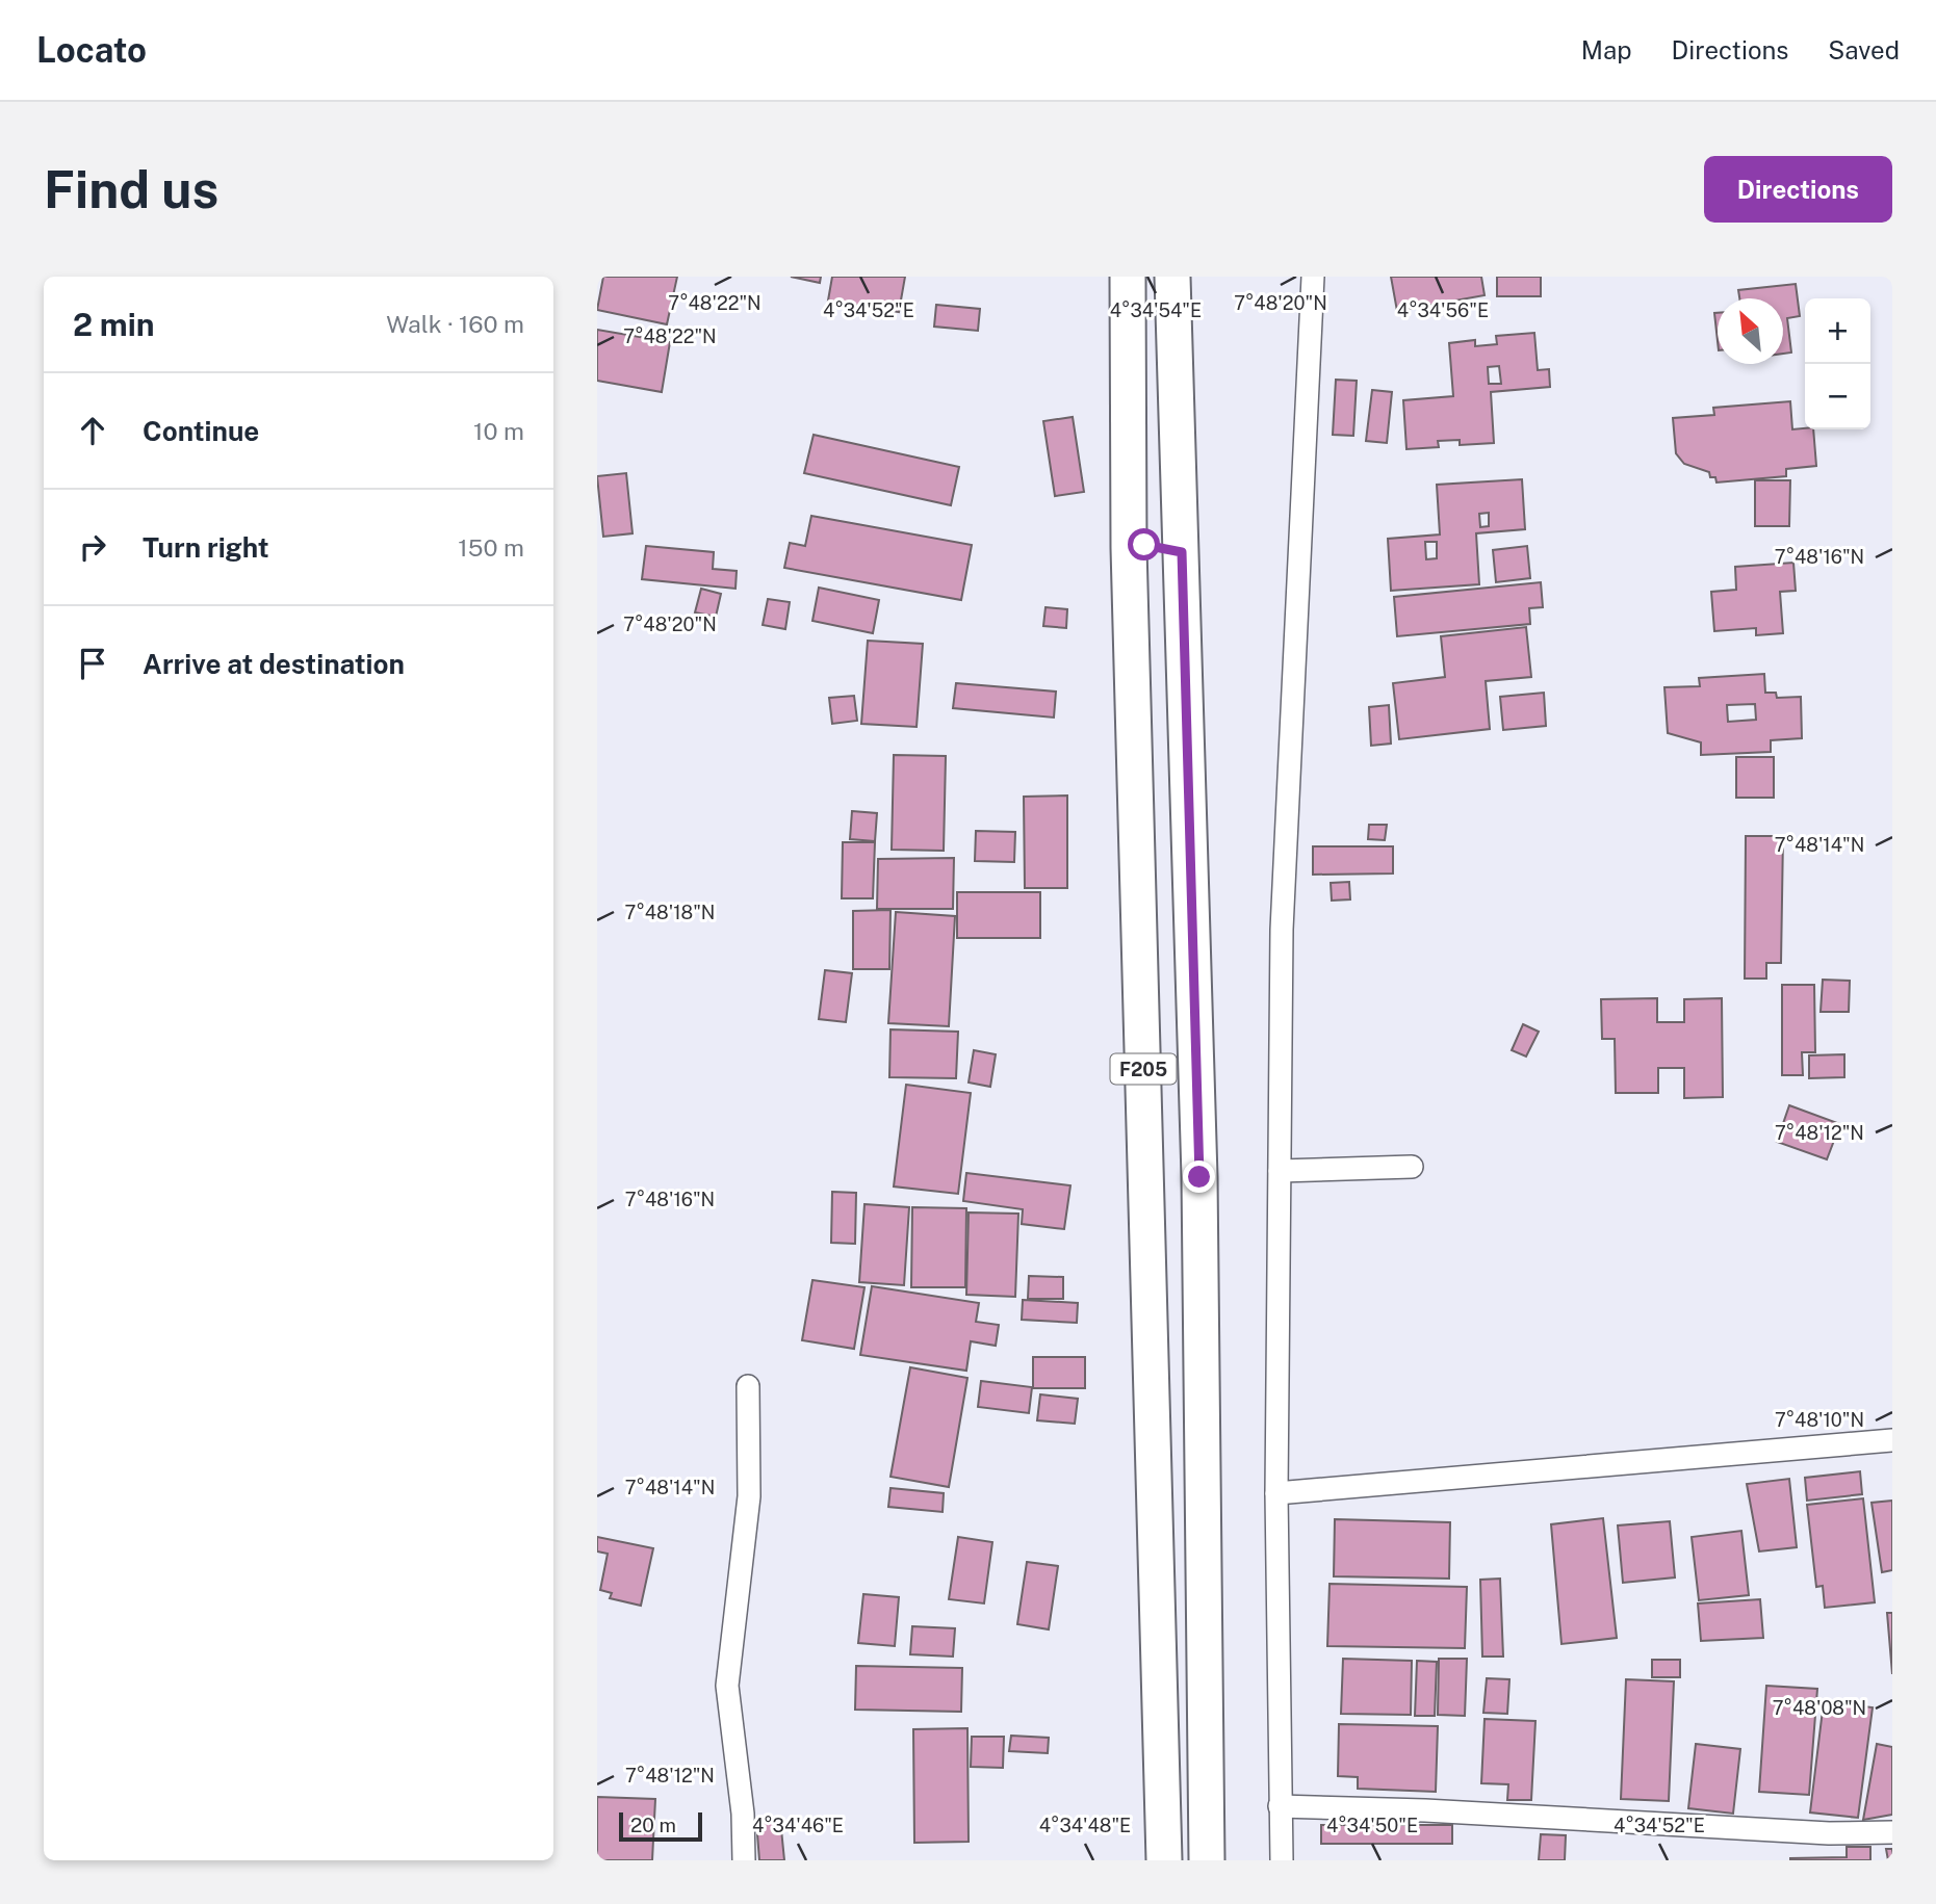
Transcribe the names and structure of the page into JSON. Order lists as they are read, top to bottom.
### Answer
{
  "streets": {
    "main road": ["F205"]
  },
  "scale_bar": "20 m",
  "north": "top left",
  "page": {
    "header": "Locato",
    "nav": ["Map", "Directions", "Saved"],
    "buttons": "Directions",
    "title": "Find us",
    "heading": ["2 min", "Walk · 160 m"],
    "map_buttons": ["+", "−"],
    "list": [
      ["Continue", "10 m"],
      ["Turn right", "150 m"],
      "Arrive at destination"
    ],
    "scale": "20 m"
  },
  "coordinates": [
    "7°48'22\"N",
    "7°48'20\"N",
    "4°34'52\"E",
    "4°34'54\"E",
    "4°34'56\"E",
    "7°48'16\"N",
    "7°48'14\"N",
    "7°48'18\"N",
    "7°48'12\"N",
    "7°48'10\"N",
    "7°48'08\"N",
    "4°34'46\"E",
    "4°34'48\"E",
    "4°34'50\"E"
  ]
}
